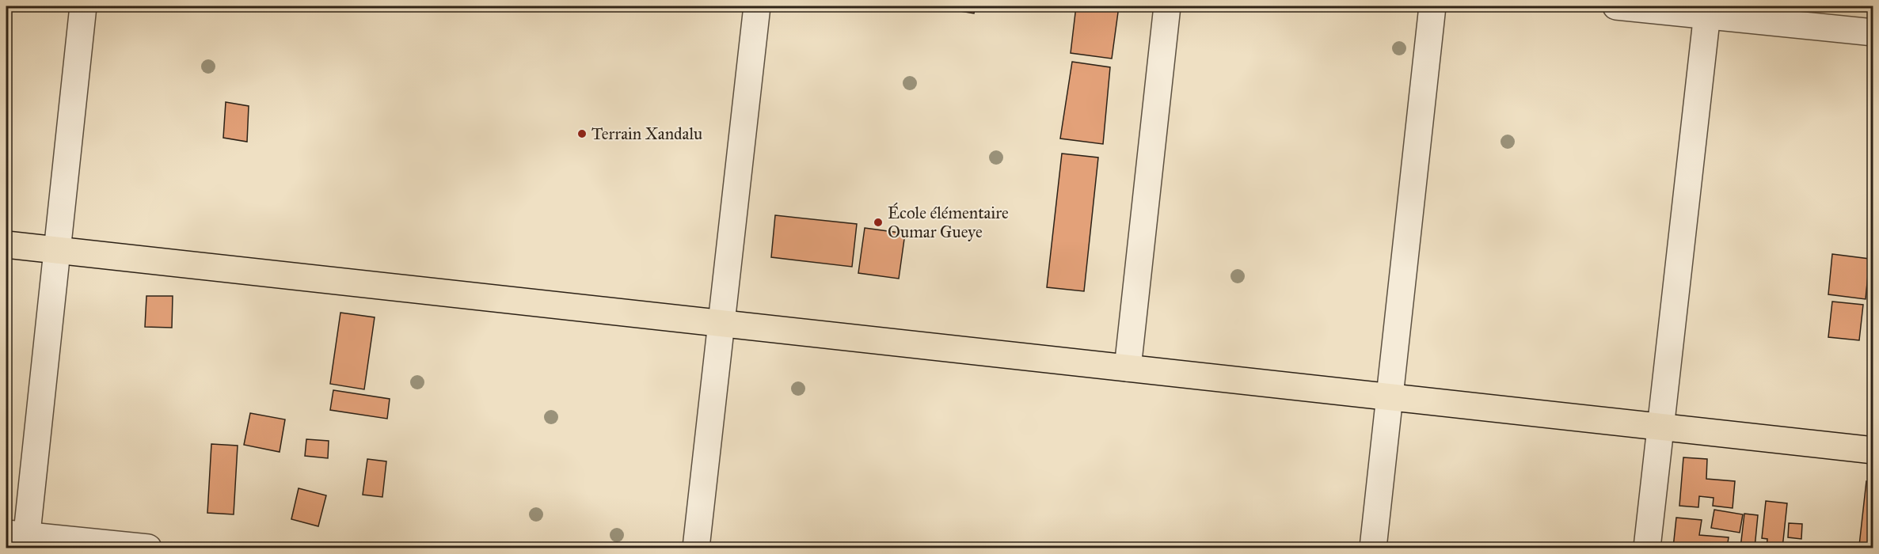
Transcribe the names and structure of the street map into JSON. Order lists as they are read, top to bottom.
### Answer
{
  "places": ["Terrain Xandalu", "École élémentaire Oumar Gueye"]
}
